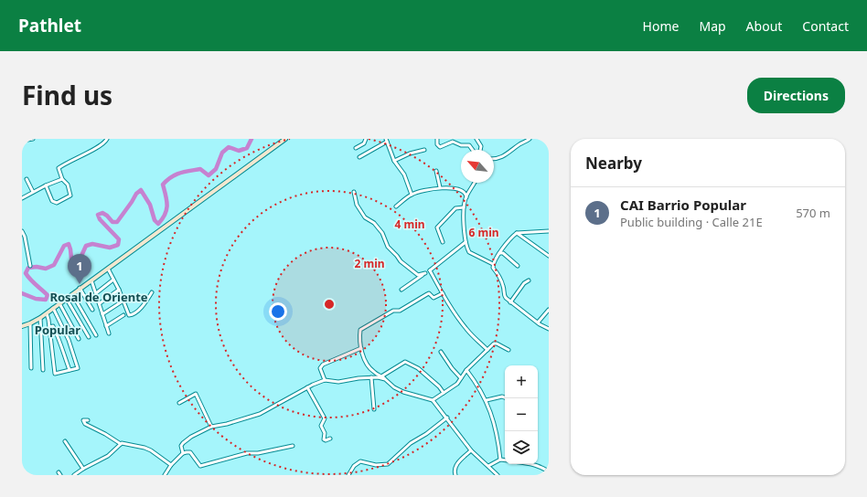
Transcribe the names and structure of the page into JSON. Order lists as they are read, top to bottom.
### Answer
{
  "districts": ["Rosal de Oriente", "Popular"],
  "north": "top left",
  "page": {
    "header": "Pathlet",
    "nav": [
      "Home",
      "Map",
      "About",
      "Contact"
    ],
    "title": "Find us",
    "buttons": "Directions",
    "heading": "Nearby",
    "list": [
      {
        "mark": "1",
        "name": "CAI Barrio Popular",
        "note": "Public building · Calle 21E",
        "value": "570 m"
      }
    ],
    "pins": "1",
    "map_buttons": ["+", "−"]
  },
  "rings": ["4 min", "6 min", "2 min"]
}
